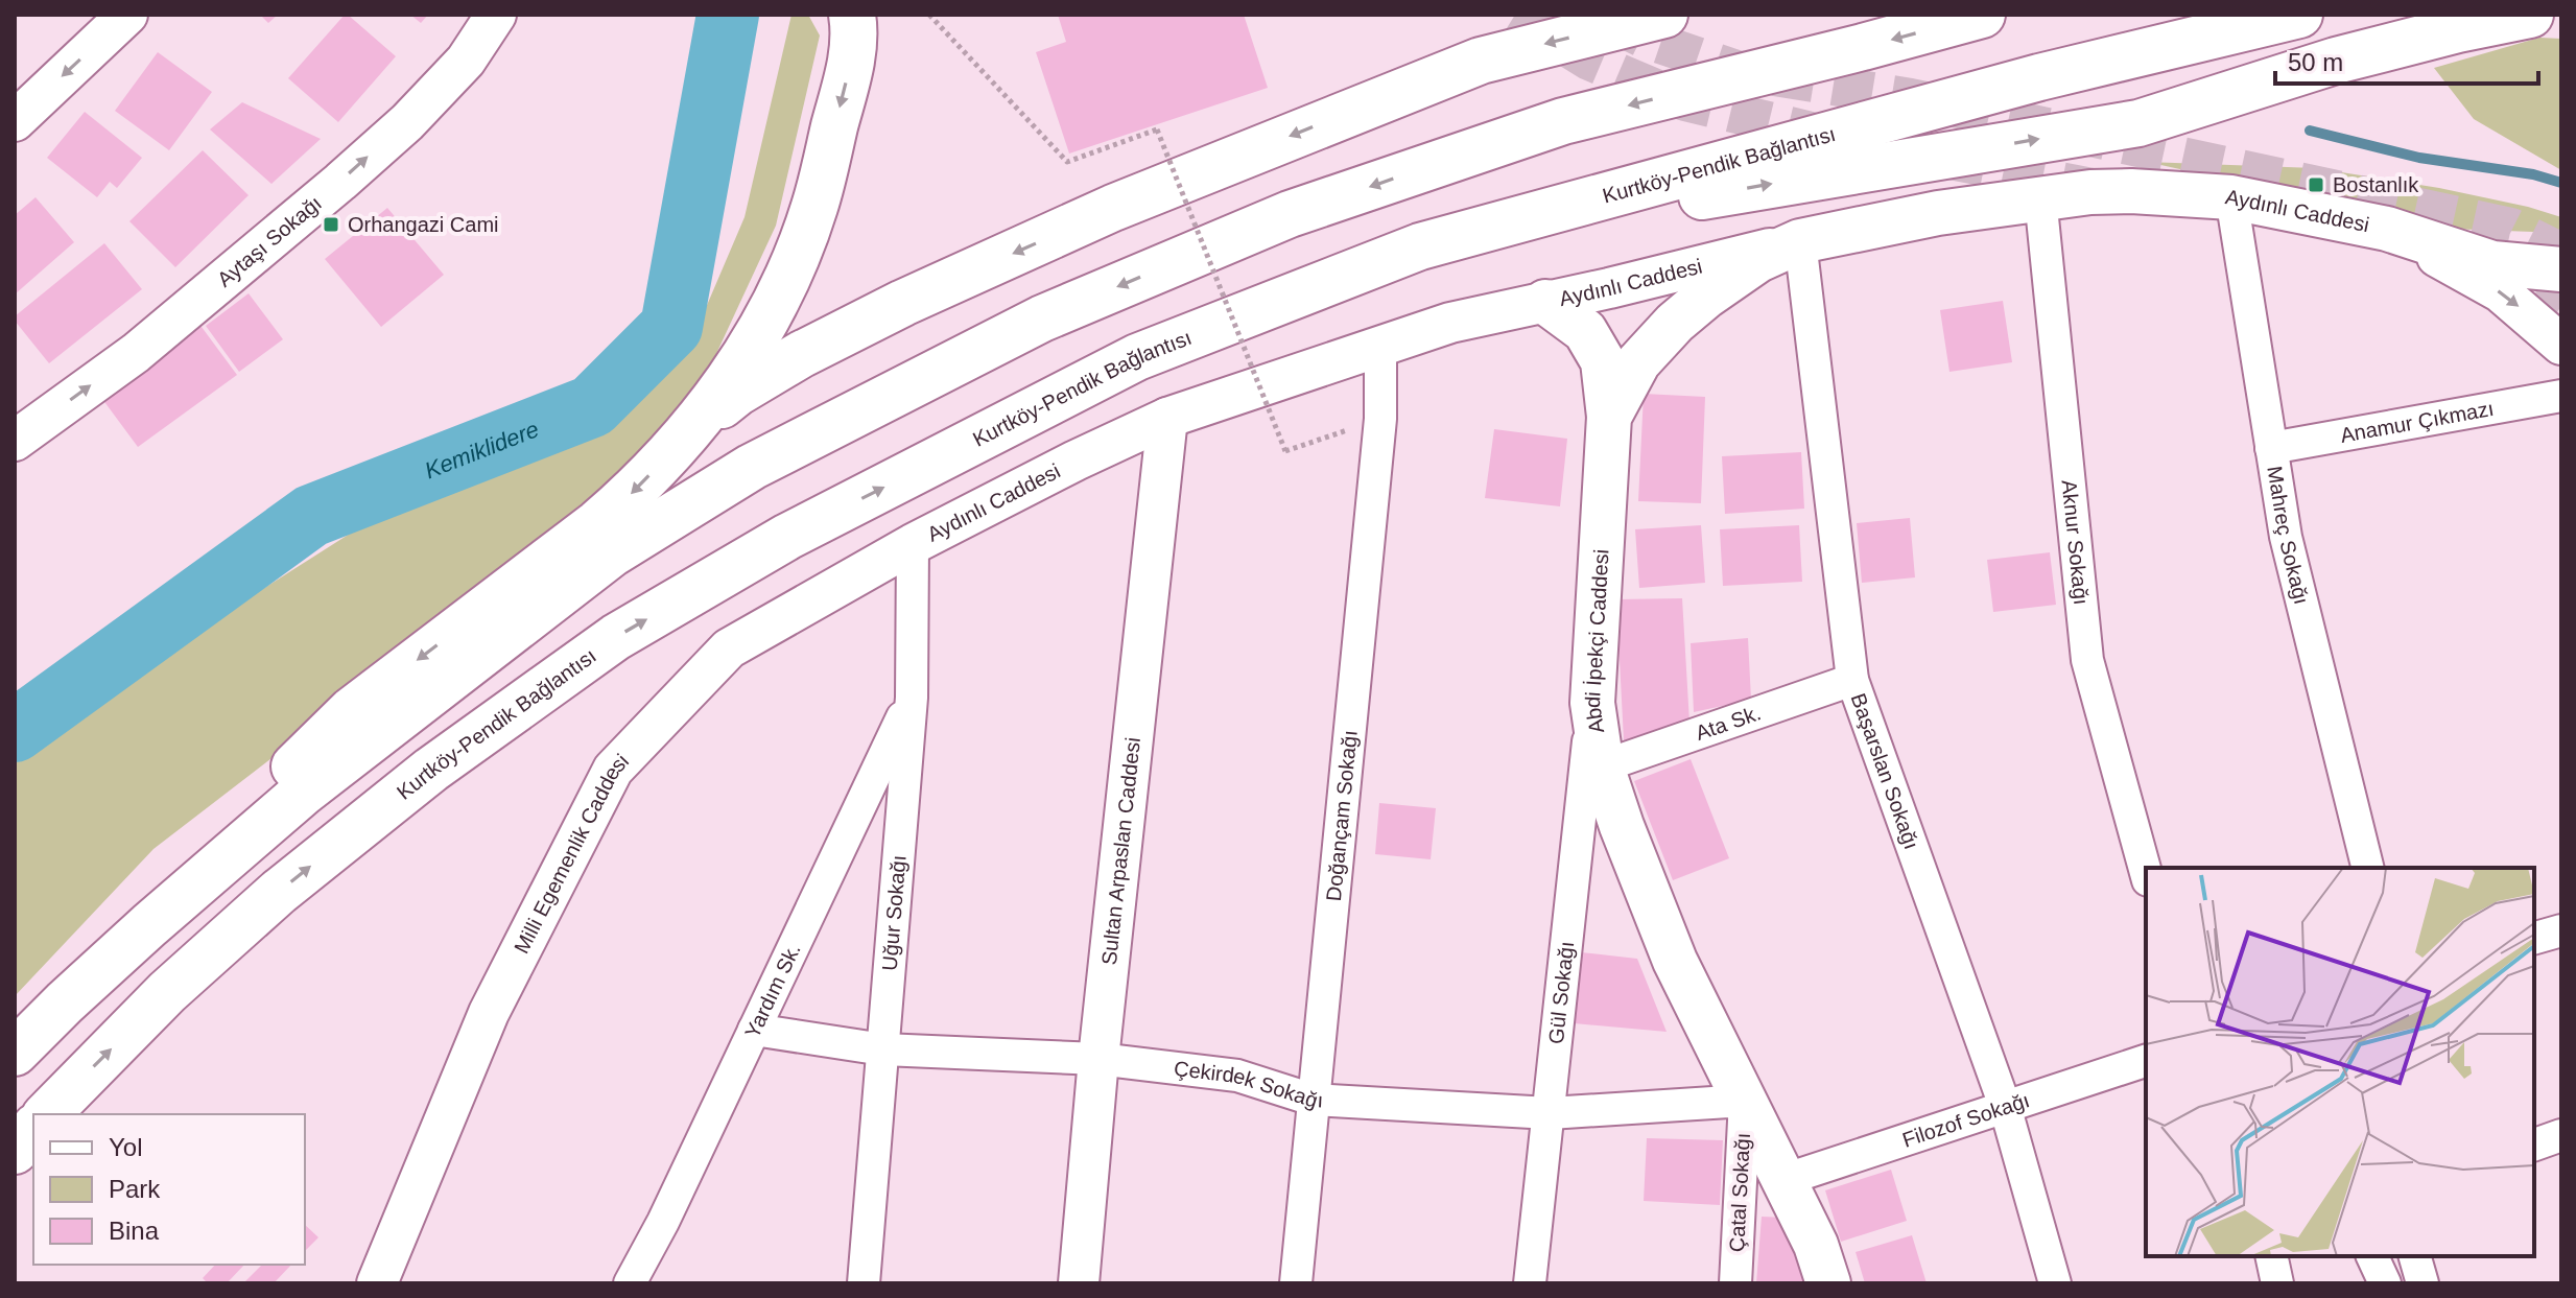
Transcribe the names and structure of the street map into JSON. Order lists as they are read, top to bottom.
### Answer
{
  "streets": {
    "highway": ["Kurtköy-Pendik Bağlantısı"],
    "main road": ["Aydınlı Caddesi", "Abdi İpekçi Caddesi"],
    "street": [
      "Aytaşı Sokağı",
      "Anamur Çıkmazı",
      "Mahreç Sokağı",
      "Aknur Sokağı",
      "Ata Sk.",
      "Başarslan Sokağı",
      "Doğançam Sokağı",
      "Sultan Arpaslan Caddesi",
      "Milli Egemenlik Caddesi",
      "Uğur Sokağı",
      "Yardım Sk.",
      "Gül Sokağı",
      "Çekirdek Sokağı",
      "Filozof Sokağı",
      "Çatal Sokağı"
    ]
  },
  "crossings": [
    ["Aydınlı Caddesi", "Mahreç Sokağı"],
    ["Aydınlı Caddesi", "Aknur Sokağı"],
    ["Aydınlı Caddesi", "Abdi İpekçi Caddesi"],
    ["Aydınlı Caddesi", "Başarslan Sokağı"],
    ["Aydınlı Caddesi", "Doğançam Sokağı"],
    ["Aydınlı Caddesi", "Sultan Arpaslan Caddesi"],
    ["Aydınlı Caddesi", "Milli Egemenlik Caddesi"],
    ["Aydınlı Caddesi", "Uğur Sokağı"],
    ["Anamur Çıkmazı", "Mahreç Sokağı"],
    ["Abdi İpekçi Caddesi", "Ata Sk."],
    ["Abdi İpekçi Caddesi", "Başarslan Sokağı"],
    ["Abdi İpekçi Caddesi", "Gül Sokağı"],
    ["Abdi İpekçi Caddesi", "Çekirdek Sokağı"],
    ["Abdi İpekçi Caddesi", "Filozof Sokağı"],
    ["Abdi İpekçi Caddesi", "Çatal Sokağı"],
    ["Ata Sk.", "Başarslan Sokağı"],
    ["Başarslan Sokağı", "Filozof Sokağı"],
    ["Doğançam Sokağı", "Çekirdek Sokağı"],
    ["Sultan Arpaslan Caddesi", "Çekirdek Sokağı"],
    ["Milli Egemenlik Caddesi", "Uğur Sokağı"],
    ["Uğur Sokağı", "Yardım Sk."],
    ["Uğur Sokağı", "Çekirdek Sokağı"],
    ["Yardım Sk.", "Çekirdek Sokağı"],
    ["Gül Sokağı", "Çekirdek Sokağı"],
    ["Çekirdek Sokağı", "Çatal Sokağı"]
  ],
  "one_way": ["Aytaşı Sokağı"],
  "water": ["Kemiklidere"],
  "places": {
    "transit": ["Bostanlık", "Orhangazi Cami"]
  },
  "legend": ["Yol", "Park", "Bina"],
  "scale_bar": "50 m"
}
